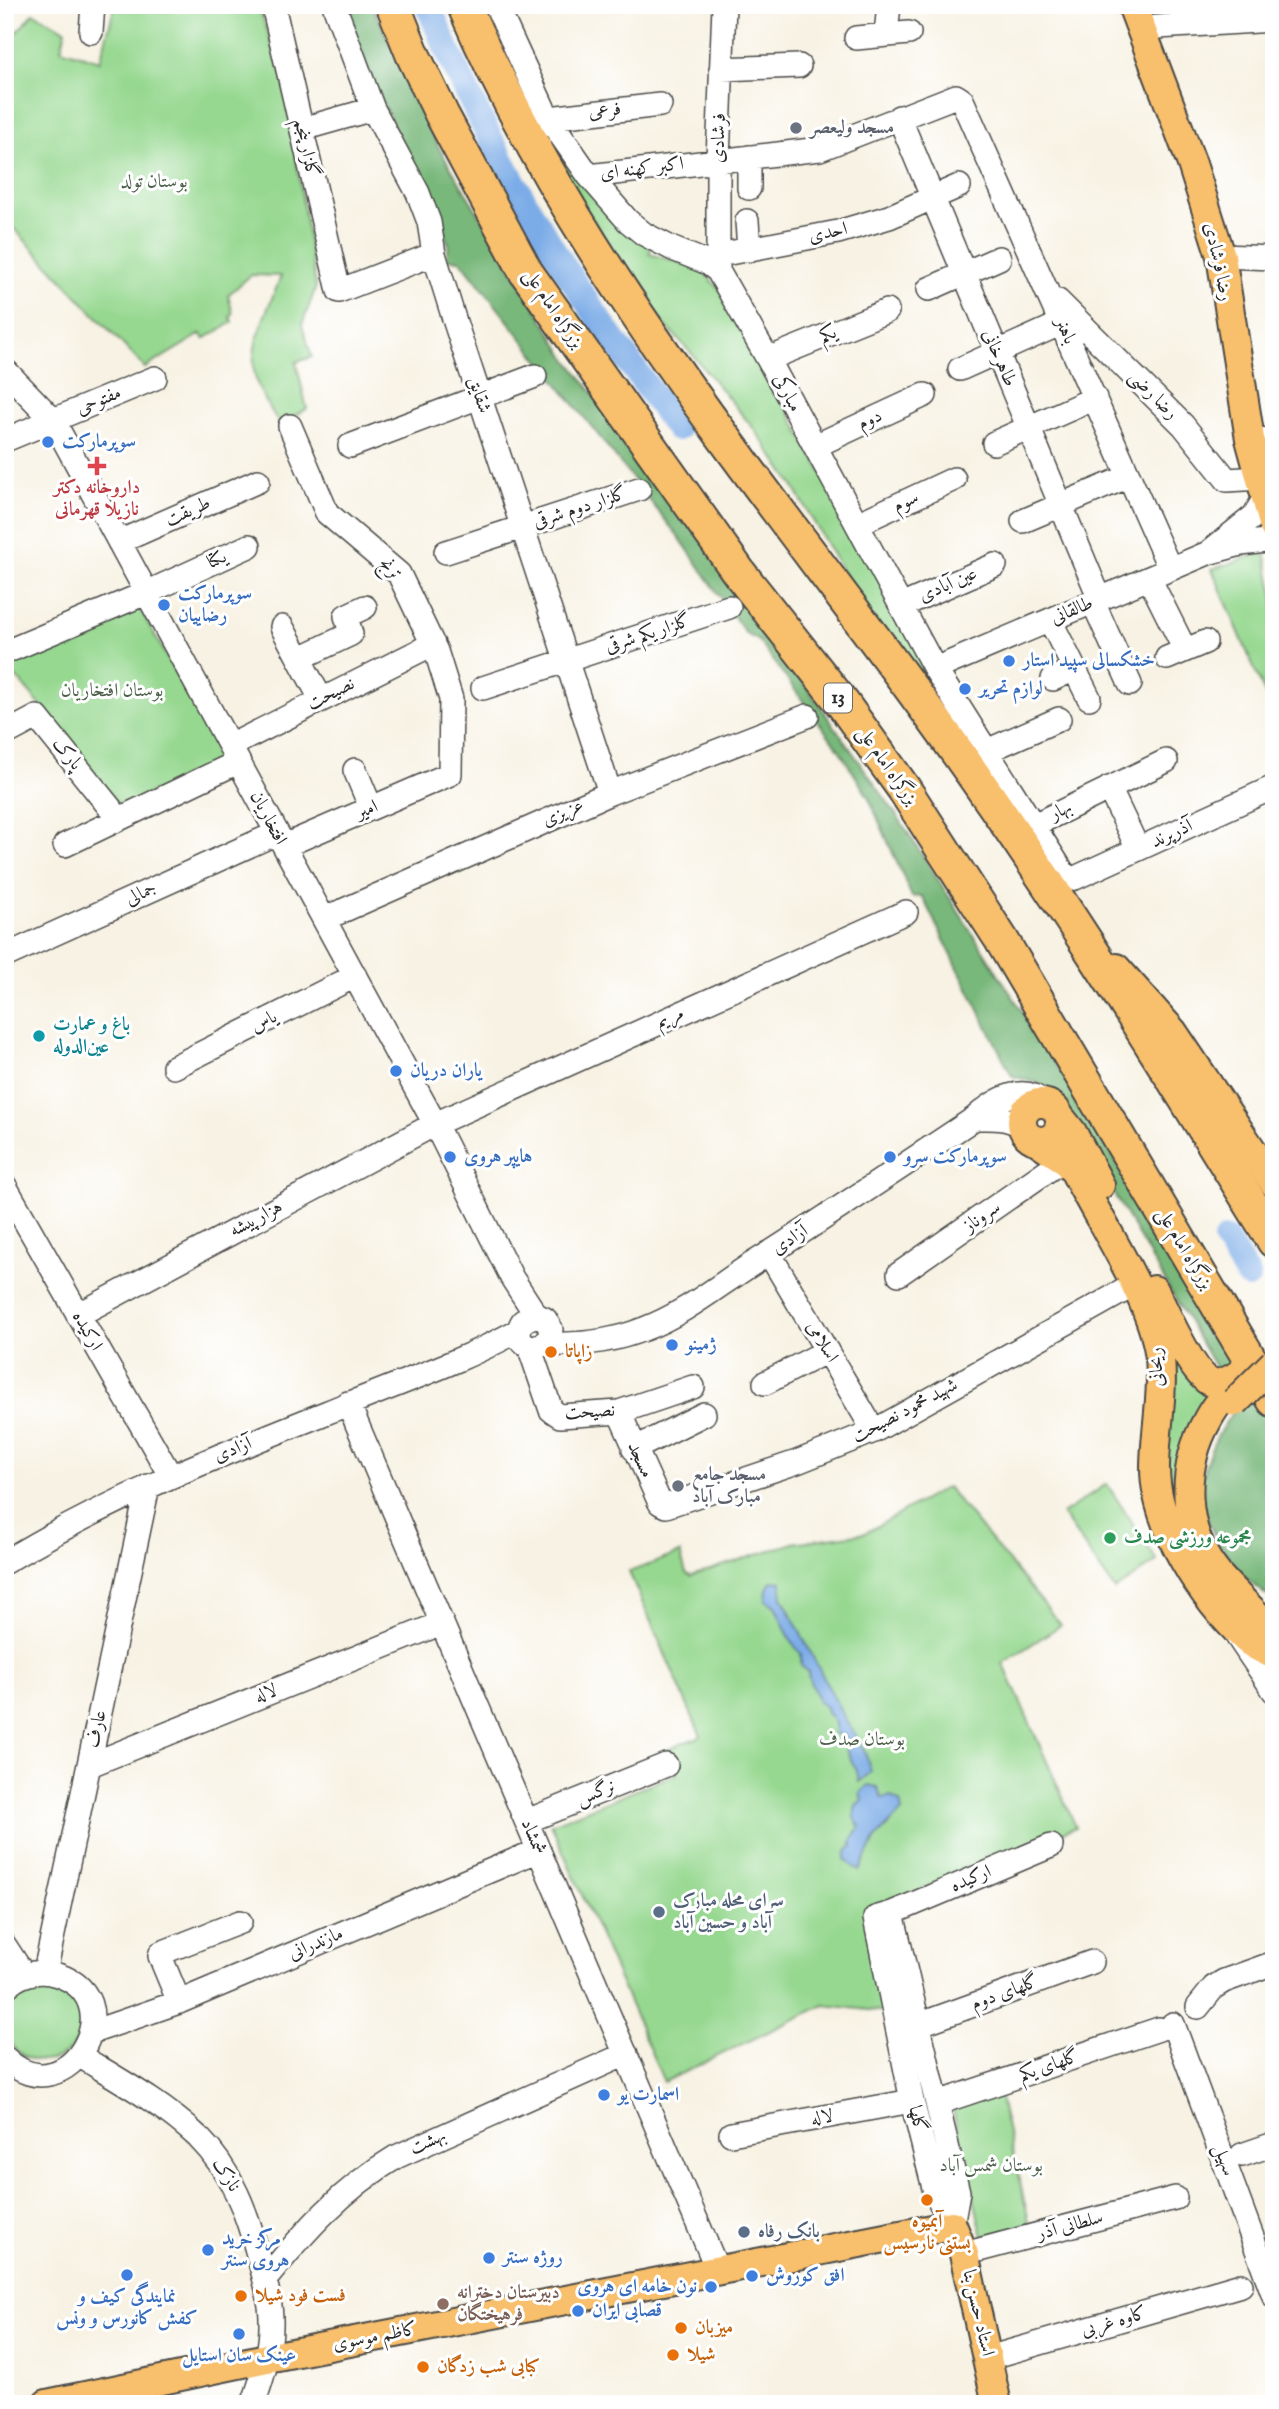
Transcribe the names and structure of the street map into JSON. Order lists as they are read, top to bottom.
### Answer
{
  "streets": {
    "highway": ["بزرگراه امام علی", "13"],
    "main road": [
      "رضا فرشادی",
      "ریحانی",
      "استاد حسن بنا",
      "کاظم موسوی"
    ],
    "street": [
      "فرعی",
      "فرشادی",
      "گلزار پنجم",
      "اکبر کهنه ای",
      "احدی",
      "باهنر",
      "یکم",
      "طاهرخانی",
      "مبارکی",
      "شقایق",
      "رضا رضی",
      "مفتوحی",
      "دوم",
      "سوم",
      "گلزار دوم شرقی",
      "طریقت",
      "یکتا",
      "ترنج",
      "عین آبادی",
      "طالقانی",
      "گلزار یکم شرقی",
      "نصیحت",
      "پارک",
      "امیر",
      "بهار",
      "عزیزی",
      "افتخاریان",
      "آذرپرند",
      "جمالی",
      "مریم",
      "یاس",
      "سروناز",
      "هزارپیشه",
      "آزادی",
      "ارکیده",
      "اسلامی",
      "شهید محمود نصیحت",
      "مسجد",
      "لاله",
      "عارف",
      "نرگس",
      "شمشاد",
      "مازندرانی",
      "گلهای دوم",
      "گلهای یکم",
      "گلها",
      "بهشت",
      "سهیل",
      "نازک",
      "سلطانی آذر",
      "کاوه غربی"
    ]
  },
  "crossings": [
    ["فرشادی", "اکبر کهنه ای"],
    ["فرشادی", "احدی"],
    ["فرشادی", "مبارکی"],
    ["گلزار پنجم", "شقایق"],
    ["اکبر کهنه ای", "باهنر"],
    ["اکبر کهنه ای", "طاهرخانی"],
    ["احدی", "طاهرخانی"],
    ["احدی", "مبارکی"],
    ["رضا فرشادی", "رضا رضی"],
    ["رضا فرشادی", "طالقانی"],
    ["باهنر", "رضا رضی"],
    ["باهنر", "طالقانی"],
    ["یکم", "مبارکی"],
    ["طاهرخانی", "طالقانی"],
    ["مبارکی", "دوم"],
    ["مبارکی", "سوم"],
    ["مبارکی", "عین آبادی"],
    ["مبارکی", "طالقانی"],
    ["مبارکی", "بهار"],
    ["شقایق", "گلزار دوم شرقی"],
    ["شقایق", "گلزار یکم شرقی"],
    ["شقایق", "عزیزی"],
    ["رضا رضی", "طالقانی"],
    ["مفتوحی", "افتخاریان"],
    ["طریقت", "افتخاریان"],
    ["یکتا", "افتخاریان"],
    ["ترنج", "نصیحت"],
    ["ترنج", "امیر"],
    ["نصیحت", "افتخاریان"],
    ["نصیحت", "آزادی"],
    ["نصیحت", "مسجد"],
    ["امیر", "افتخاریان"],
    ["امیر", "جمالی"],
    ["بهار", "آذرپرند"],
    ["عزیزی", "افتخاریان"],
    ["افتخاریان", "جمالی"],
    ["افتخاریان", "مریم"],
    ["افتخاریان", "یاس"],
    ["افتخاریان", "هزارپیشه"],
    ["افتخاریان", "آزادی"],
    ["مریم", "هزارپیشه"],
    ["سروناز", "ریحانی"],
    ["هزارپیشه", "ارکیده"],
    ["آزادی", "ارکیده"],
    ["آزادی", "اسلامی"],
    ["آزادی", "عارف"],
    ["آزادی", "شمشاد"],
    ["ارکیده", "گلها"],
    ["اسلامی", "شهید محمود نصیحت"],
    ["ریحانی", "شهید محمود نصیحت"],
    ["شهید محمود نصیحت", "مسجد"],
    ["لاله", "عارف"],
    ["لاله", "شمشاد"],
    ["لاله", "گلها"],
    ["نرگس", "شمشاد"],
    ["شمشاد", "مازندرانی"],
    ["شمشاد", "بهشت"],
    ["شمشاد", "کاظم موسوی"],
    ["گلهای دوم", "گلها"],
    ["گلهای یکم", "گلها"],
    ["گلهای یکم", "سهیل"],
    ["گلها", "استاد حسن بنا"],
    ["گلها", "کاظم موسوی"],
    ["بهشت", "نازک"],
    ["نازک", "کاظم موسوی"],
    ["سلطانی آذر", "استاد حسن بنا"],
    ["استاد حسن بنا", "کاوه غربی"],
    ["استاد حسن بنا", "کاظم موسوی"]
  ],
  "parks": [
    "بوستان تولد",
    "بوستان افتخاریان",
    "بوستان صدف",
    "بوستان شمس آباد"
  ],
  "places": {
    "other": [
      "مسجد ولیعصر",
      "سوپرمارکت",
      "سوپرمارکت رضاییان",
      "خشکسالی سپید استار",
      "لوازم تحریر",
      "باغ و عمارت عین‌الدوله",
      "یاران دریان",
      "هایپر هروی",
      "سوپرمارکت سرو",
      "ژمینو",
      "زاپاتا",
      "مسجد جامع مبارک آباد",
      "مجموعه ورزشی صدف",
      "سرای محله مبارک آباد و حسین آباد",
      "اسمارت یو",
      "آبمیوه بستنی نارسیس",
      "بانک رفاه",
      "مرکز خرید هروی سنتر",
      "روژه سنتر",
      "نمایندگی کیف و کفش کانورس و ونس",
      "افق کوروش",
      "نون خامه ای هروی",
      "فست فود شیلا",
      "دبیرستان دخترانه فرهیختگان",
      "قصابی ایران",
      "میزبان",
      "عینک سان استایل",
      "شیلا",
      "کبابی شب زدگان"
    ],
    "health": ["داروخانه دکتر نازیلا قهرمانی"]
  }
}
